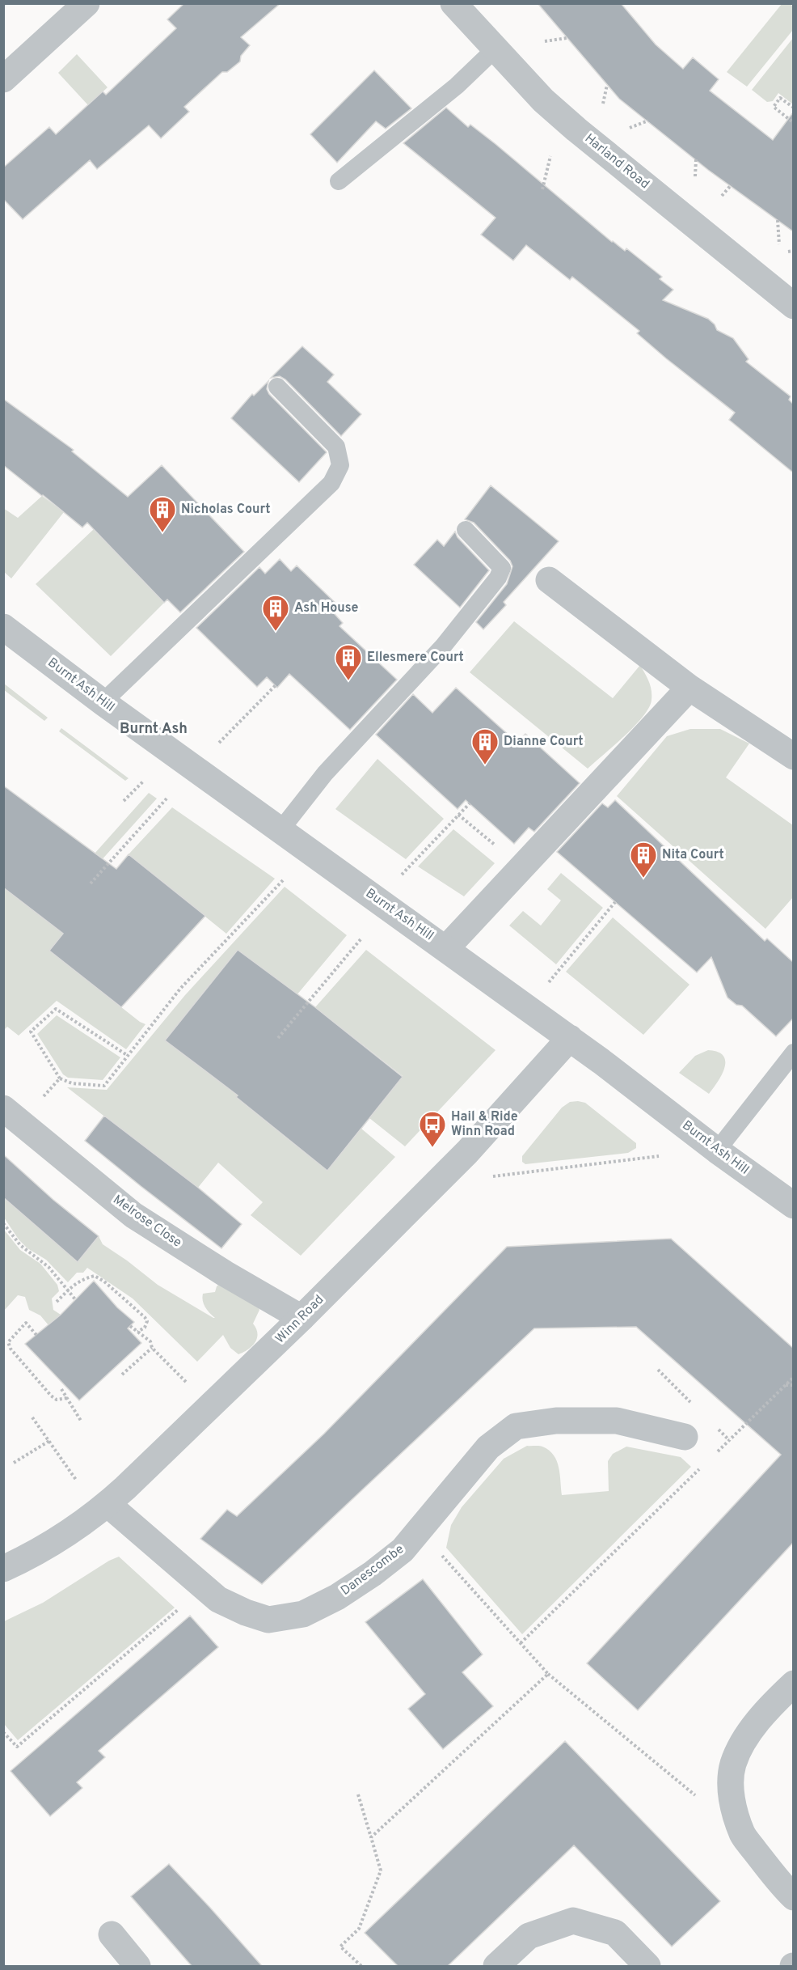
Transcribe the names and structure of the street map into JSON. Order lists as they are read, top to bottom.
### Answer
{
  "streets": {
    "street": [
      "Harland Road",
      "Burnt Ash Hill",
      "Melrose Close",
      "Winn Road",
      "Danescombe"
    ]
  },
  "crossings": [
    ["Burnt Ash Hill", "Winn Road"],
    ["Melrose Close", "Winn Road"],
    ["Winn Road", "Danescombe"]
  ],
  "districts": ["Burnt Ash"],
  "places": {
    "building": [
      "Nicholas Court",
      "Ash House",
      "Ellesmere Court",
      "Dianne Court",
      "Nita Court"
    ],
    "bus stop": ["Hail & Ride Winn Road"]
  }
}
